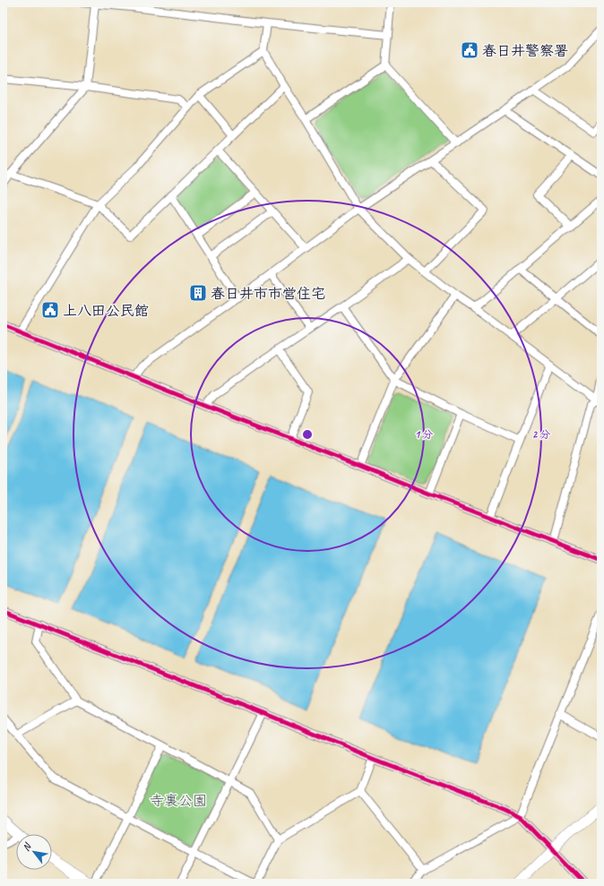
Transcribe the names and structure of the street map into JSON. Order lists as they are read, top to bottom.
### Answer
{
  "parks": ["寺裏公園"],
  "places": {
    "public building": ["春日井警察署", "上八田公民館"],
    "building": ["春日井市市営住宅"]
  },
  "north": "top left",
  "rings": ["1 分", "2 分"]
}
